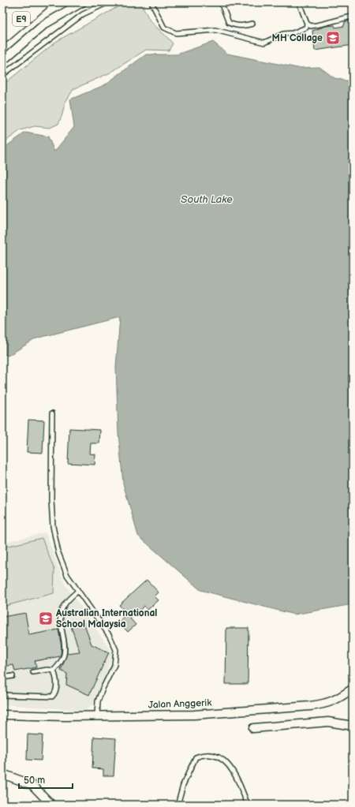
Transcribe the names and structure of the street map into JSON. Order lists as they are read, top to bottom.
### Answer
{
  "streets": {
    "highway": ["E9"],
    "street": ["Jalan Anggerik"]
  },
  "water": ["South Lake"],
  "places": {
    "school or university": ["MH Collage", "Australian International School Malaysia"]
  },
  "scale_bar": "50 m"
}
